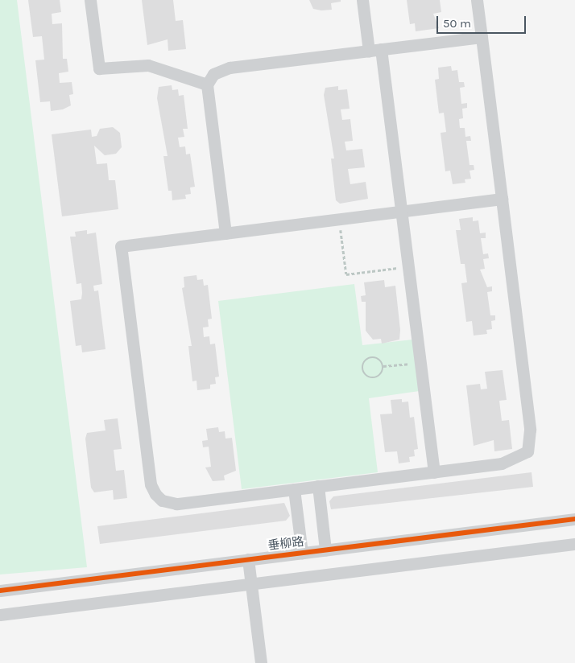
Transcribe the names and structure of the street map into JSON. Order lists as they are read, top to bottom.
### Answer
{
  "streets": {
    "street": ["垂柳路"]
  },
  "scale_bar": "50 m"
}
